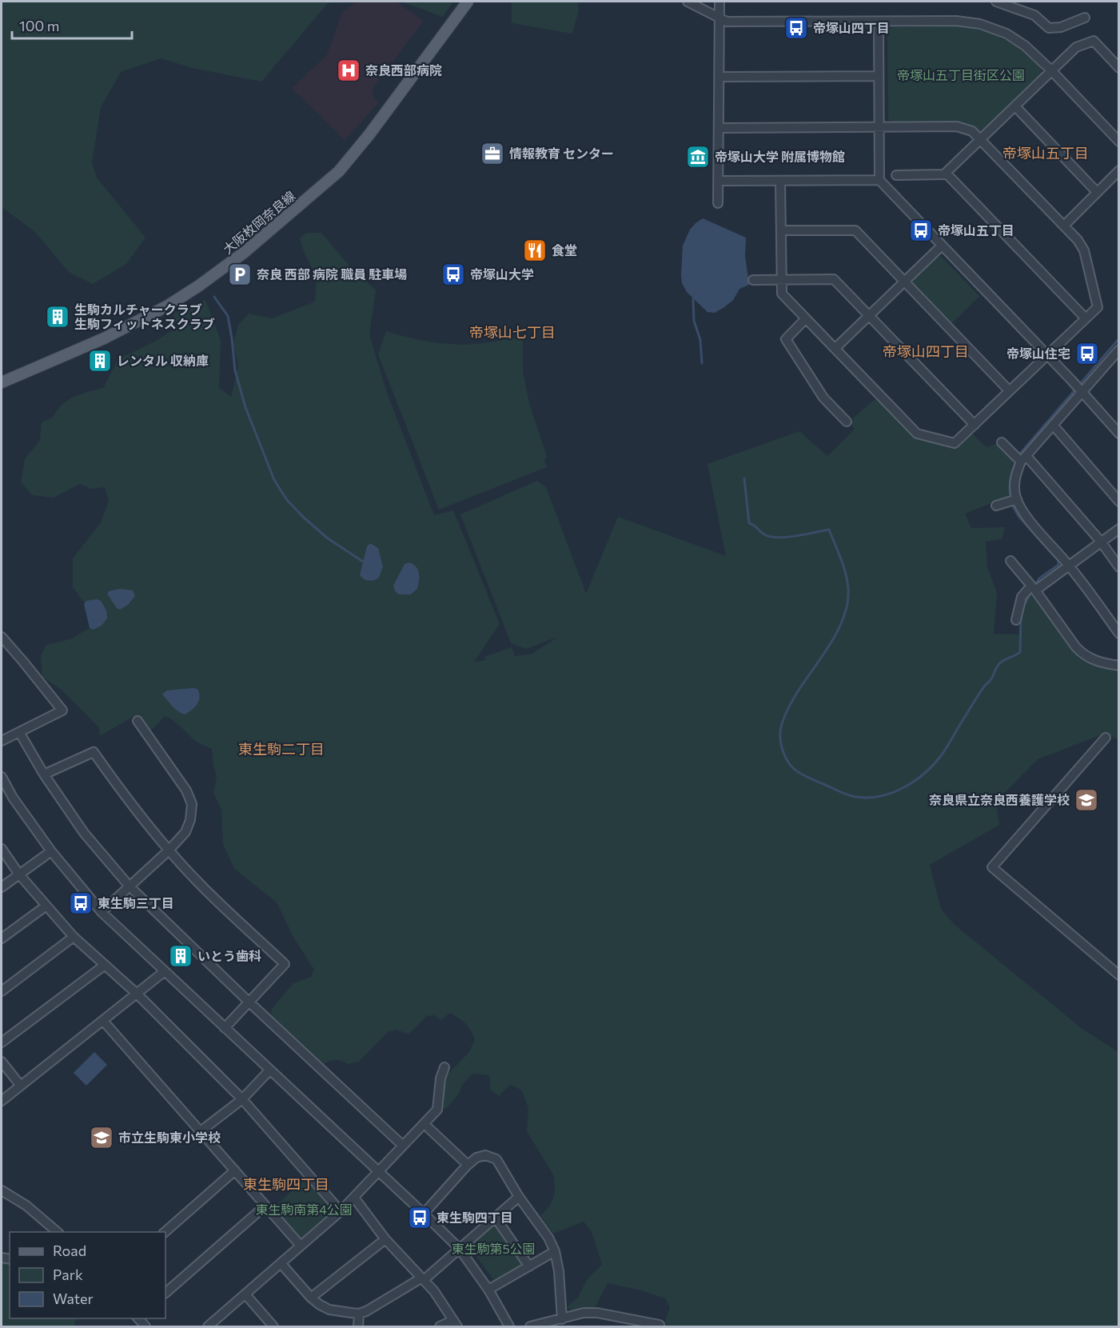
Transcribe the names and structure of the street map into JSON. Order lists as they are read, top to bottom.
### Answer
{
  "streets": {
    "main road": ["大阪枚岡奈良線"]
  },
  "districts": [
    "帝塚山五丁目",
    "帝塚山七丁目",
    "帝塚山四丁目",
    "東生駒二丁目",
    "東生駒四丁目"
  ],
  "parks": ["帝塚山五丁目街区公園", "東生駒南第4公園", "東生駒第5公園"],
  "places": {
    "bus stop": [
      "帝塚山四丁目",
      "帝塚山五丁目",
      "帝塚山大学",
      "帝塚山住宅",
      "東生駒三丁目",
      "東生駒四丁目"
    ],
    "hospital": ["奈良西部病院"],
    "office": ["情報教育 センター"],
    "museum": ["帝塚山大学 附属博物館"],
    "restaurant": ["食堂"],
    "parking": ["奈良 西部 病院 職員 駐車場"],
    "building": ["生駒カルチャークラブ 生駒フィットネスクラブ", "レンタル 収納庫", "いとう歯科"],
    "school or university": ["奈良県立奈良西養護学校", "市立生駒東小学校"]
  },
  "legend": ["Road", "Park", "Water"],
  "scale_bar": "100 m"
}
